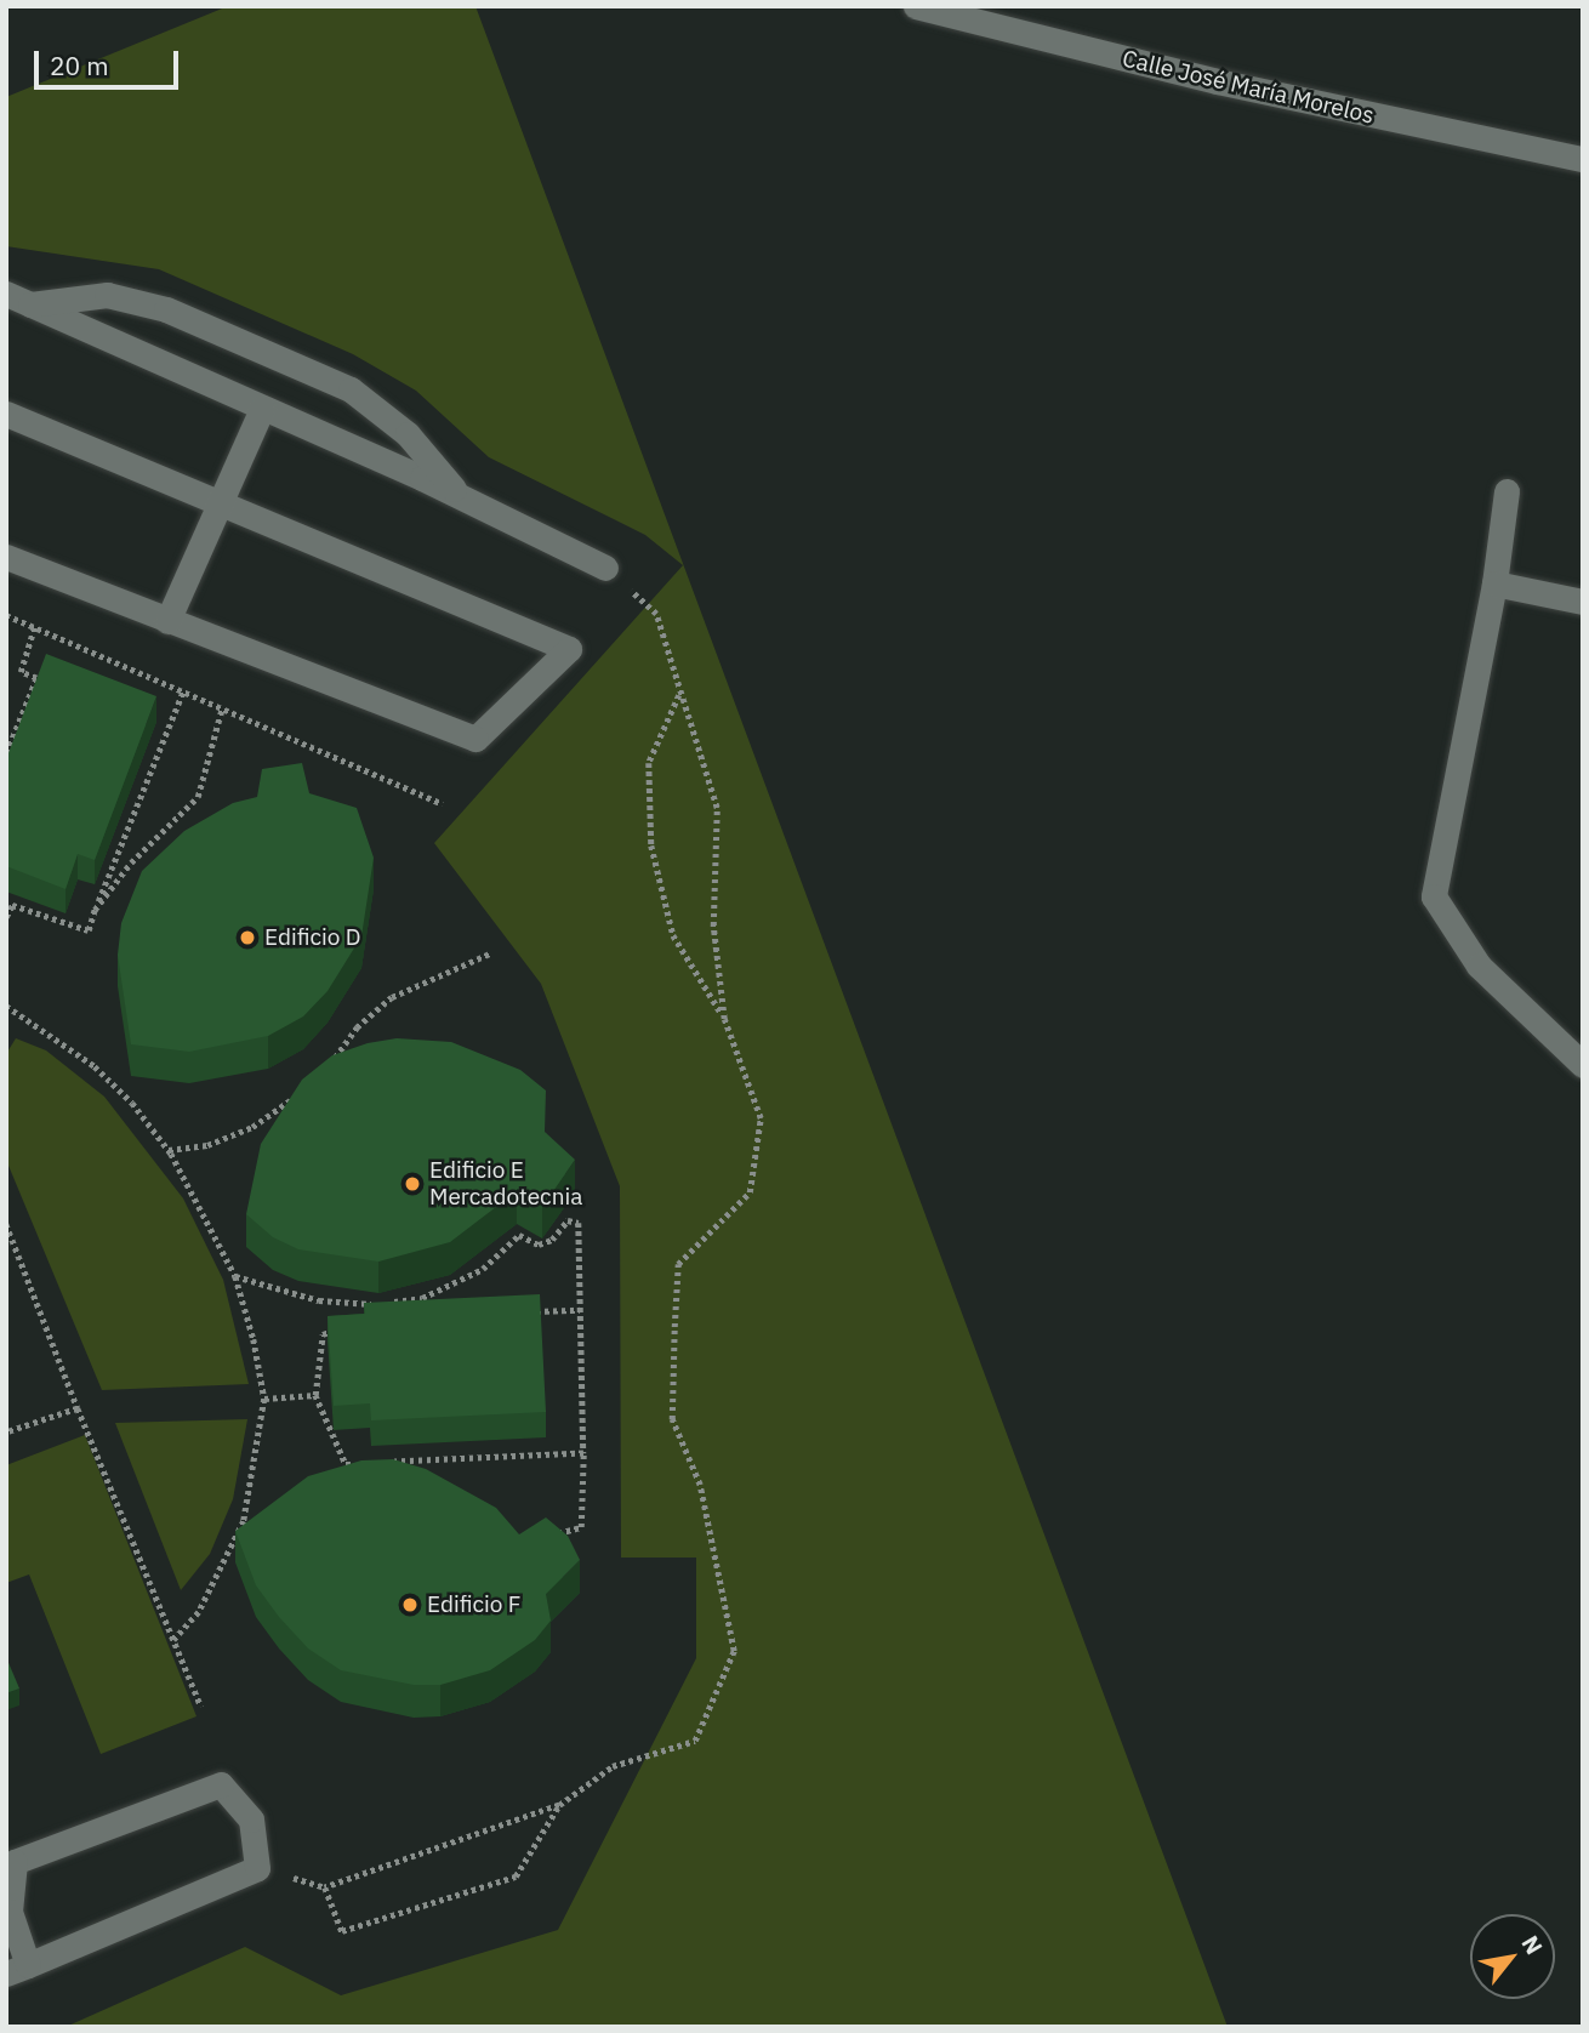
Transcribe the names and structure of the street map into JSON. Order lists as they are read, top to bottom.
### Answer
{
  "streets": {
    "street": ["Calle José María Morelos"]
  },
  "places": ["Edificio D", "Edificio E Mercadotecnia", "Edificio F"],
  "scale_bar": "20 m",
  "north": "top right"
}
